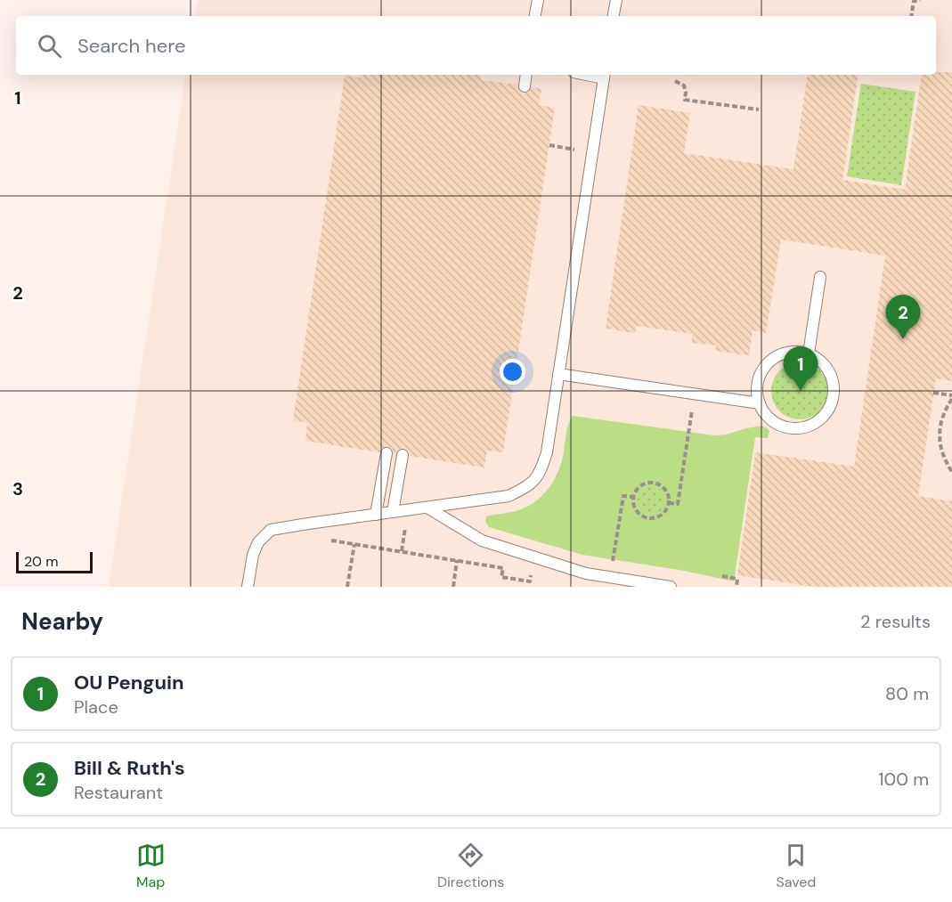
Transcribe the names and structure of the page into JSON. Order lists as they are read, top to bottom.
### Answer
{
  "scale_bar": "20 m",
  "page": {
    "search": "Search here",
    "pins": ["2", "1"],
    "scale": "20 m",
    "heading": ["Nearby", "2 results"],
    "list": [
      {
        "mark": "1",
        "name": "OU Penguin",
        "note": "Place",
        "value": "80 m"
      },
      {
        "mark": "2",
        "name": "Bill & Ruth's",
        "note": "Restaurant",
        "value": "100 m"
      }
    ],
    "nav": ["Map", "Directions", "Saved"]
  },
  "grid": {
    "rows": ["1", "2", "3"]
  }
}
